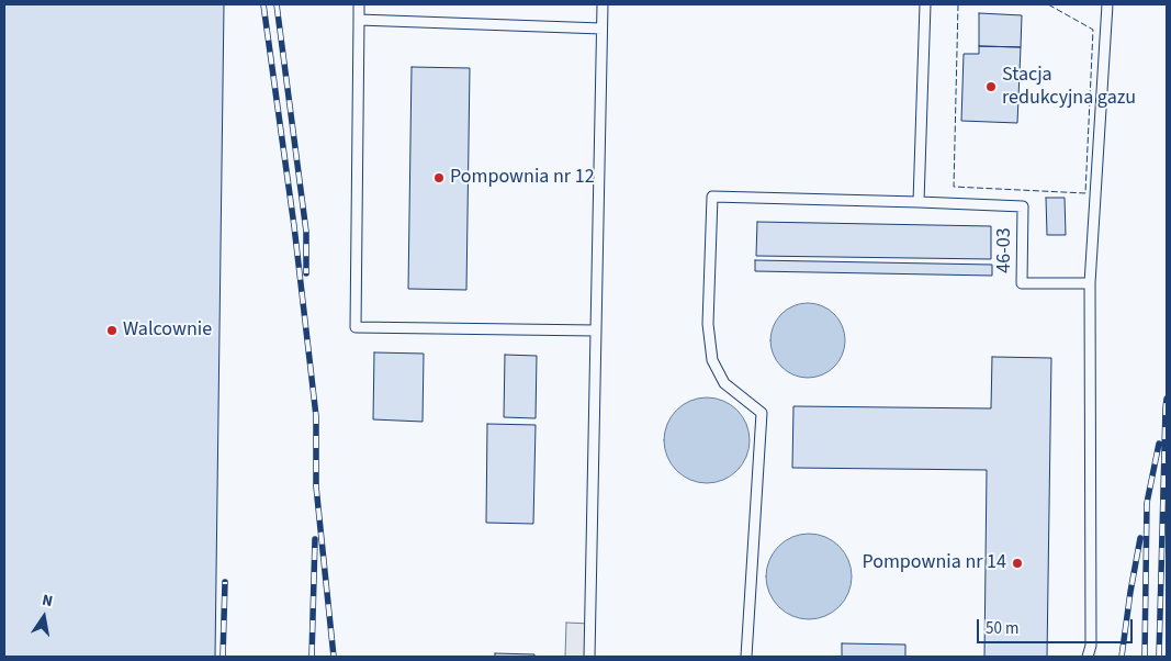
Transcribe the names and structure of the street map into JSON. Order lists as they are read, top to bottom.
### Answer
{
  "streets": {
    "lane": ["46-03"]
  },
  "places": [
    "Stacja redukcyjna gazu",
    "Pompownia nr 12",
    "Walcownie",
    "Pompownia nr 14"
  ],
  "scale_bar": "50 m",
  "north": "top"
}
